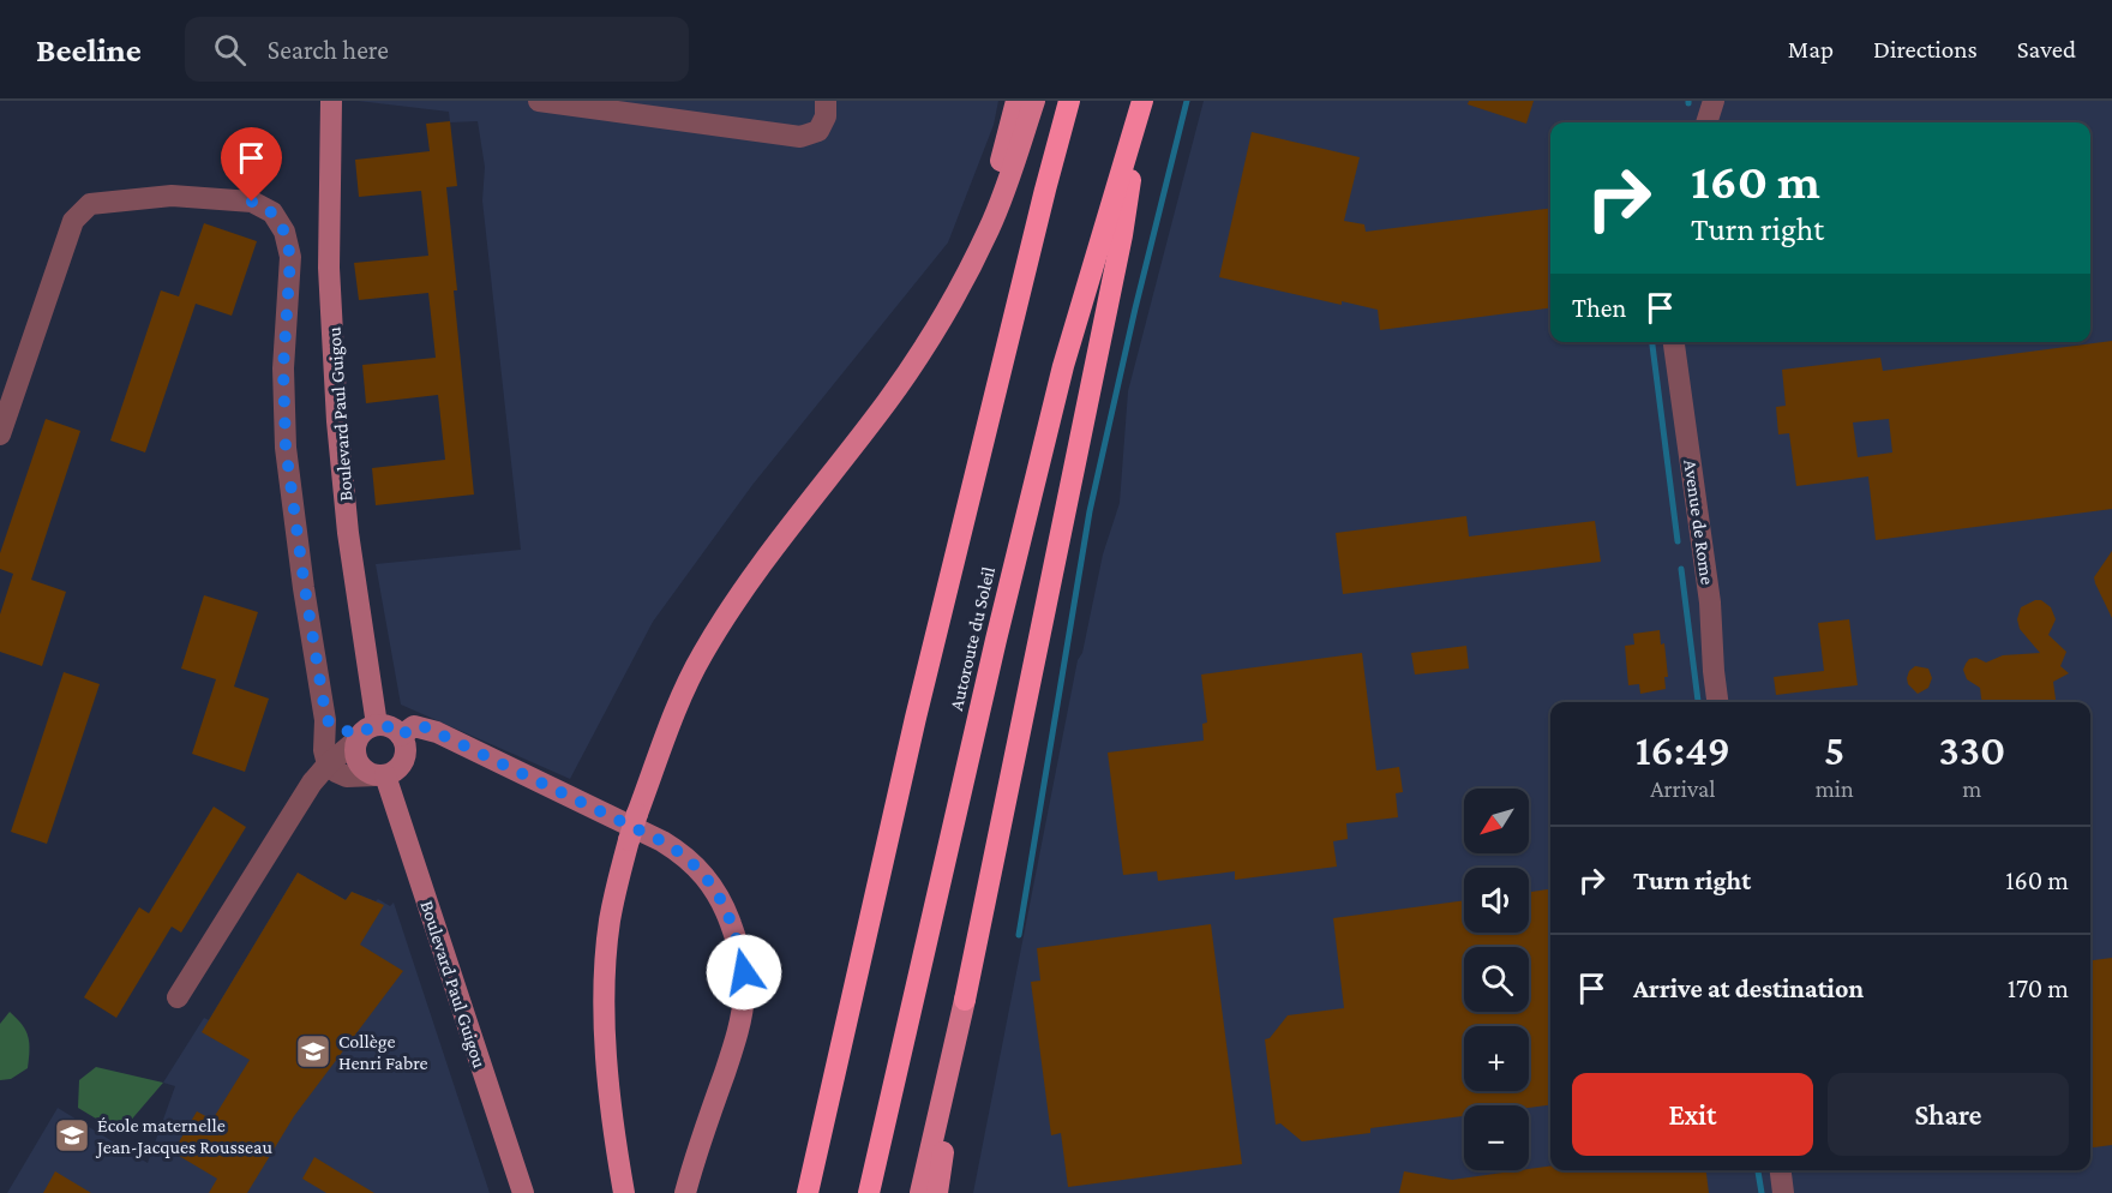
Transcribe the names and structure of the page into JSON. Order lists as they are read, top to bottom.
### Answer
{
  "streets": {
    "highway": ["Autoroute du Soleil"],
    "street": ["Boulevard Paul Guigou", "Avenue de Rome"]
  },
  "places": {
    "school or university": ["Collège Henri Fabre", "École maternelle Jean-Jacques Rousseau"]
  },
  "north": "bottom left",
  "page": {
    "header": "Beeline",
    "search": "Search here",
    "nav": ["Map", "Directions", "Saved"],
    "turn": ["160 m", "Turn right"],
    "then": "Then",
    "eta": [
      "16:49",
      "Arrival",
      "5",
      "min",
      "330",
      "m"
    ],
    "map_buttons": ["+", "−"],
    "list": [
      {
        "name": "Turn right",
        "value": "160 m"
      },
      {
        "name": "Arrive at destination",
        "value": "170 m"
      }
    ],
    "buttons": ["Exit", "Share"]
  }
}
